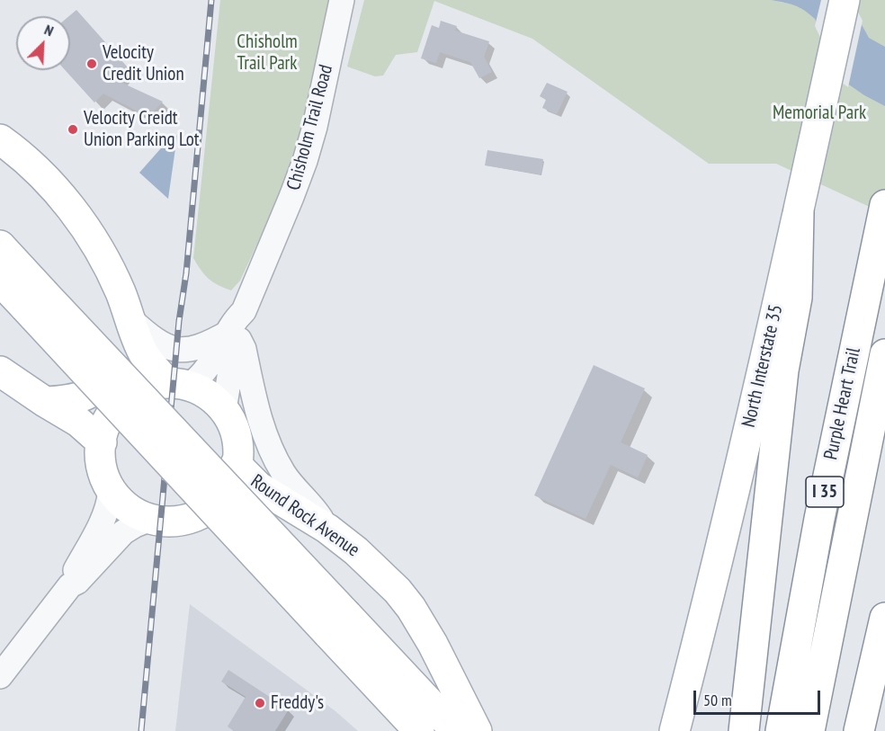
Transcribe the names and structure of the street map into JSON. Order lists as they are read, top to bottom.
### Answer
{
  "streets": {
    "main road": [
      "North Interstate 35",
      "Purple Heart Trail",
      "I 35",
      "Round Rock Avenue"
    ],
    "street": ["Chisholm Trail Road"]
  },
  "crossings": [
    ["Chisholm Trail Road", "Round Rock Avenue"]
  ],
  "parks": ["Chisholm Trail Park", "Memorial Park"],
  "places": ["Velocity Credit Union", "Velocity Creidt Union Parking Lot", "Freddy's"],
  "scale_bar": "50 m",
  "north": "top right"
}
